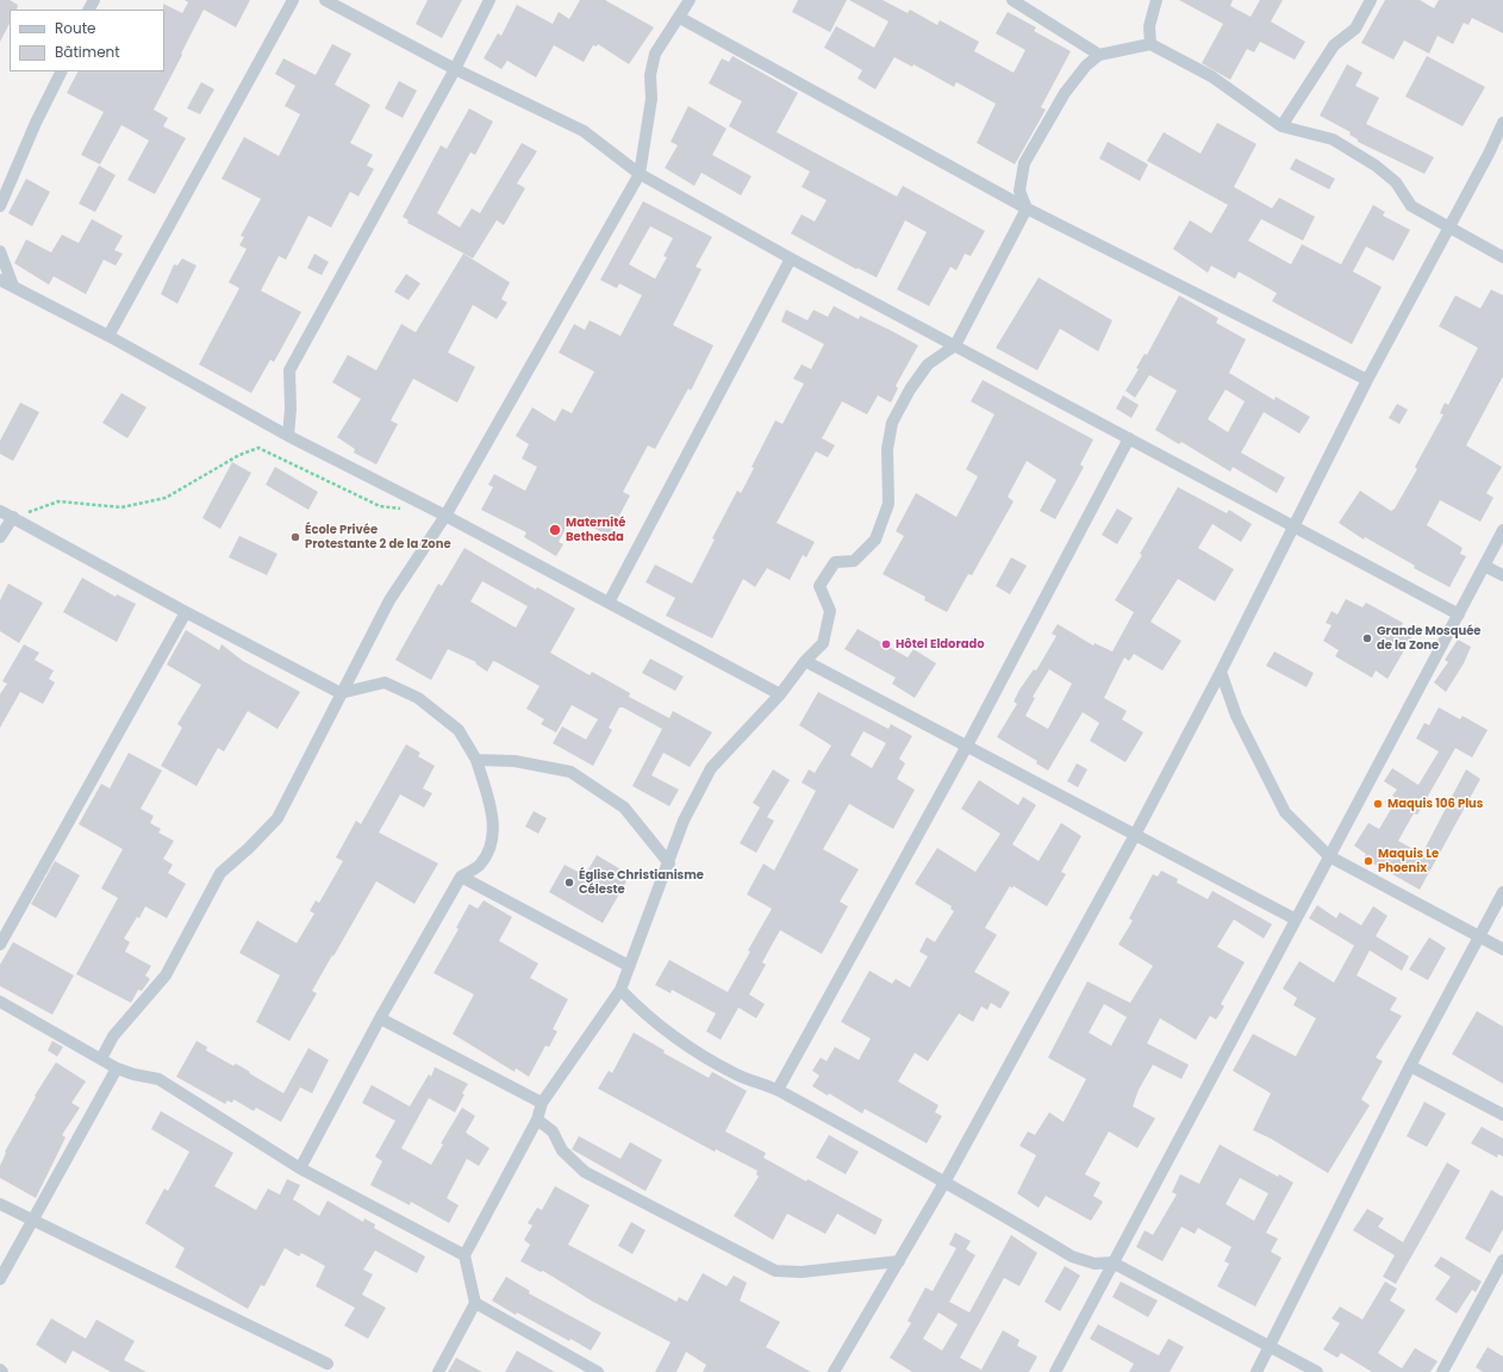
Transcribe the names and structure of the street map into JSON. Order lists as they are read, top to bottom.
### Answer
{
  "places": [
    "Maternité Bethesda",
    "École Privée Protestante 2 de la Zone",
    "Grande Mosquée de la Zone",
    "Hôtel Eldorado",
    "Maquis 106 Plus",
    "Maquis Le Phoenix",
    "Église Christianisme Céleste"
  ],
  "legend": ["Route", "Bâtiment"]
}
